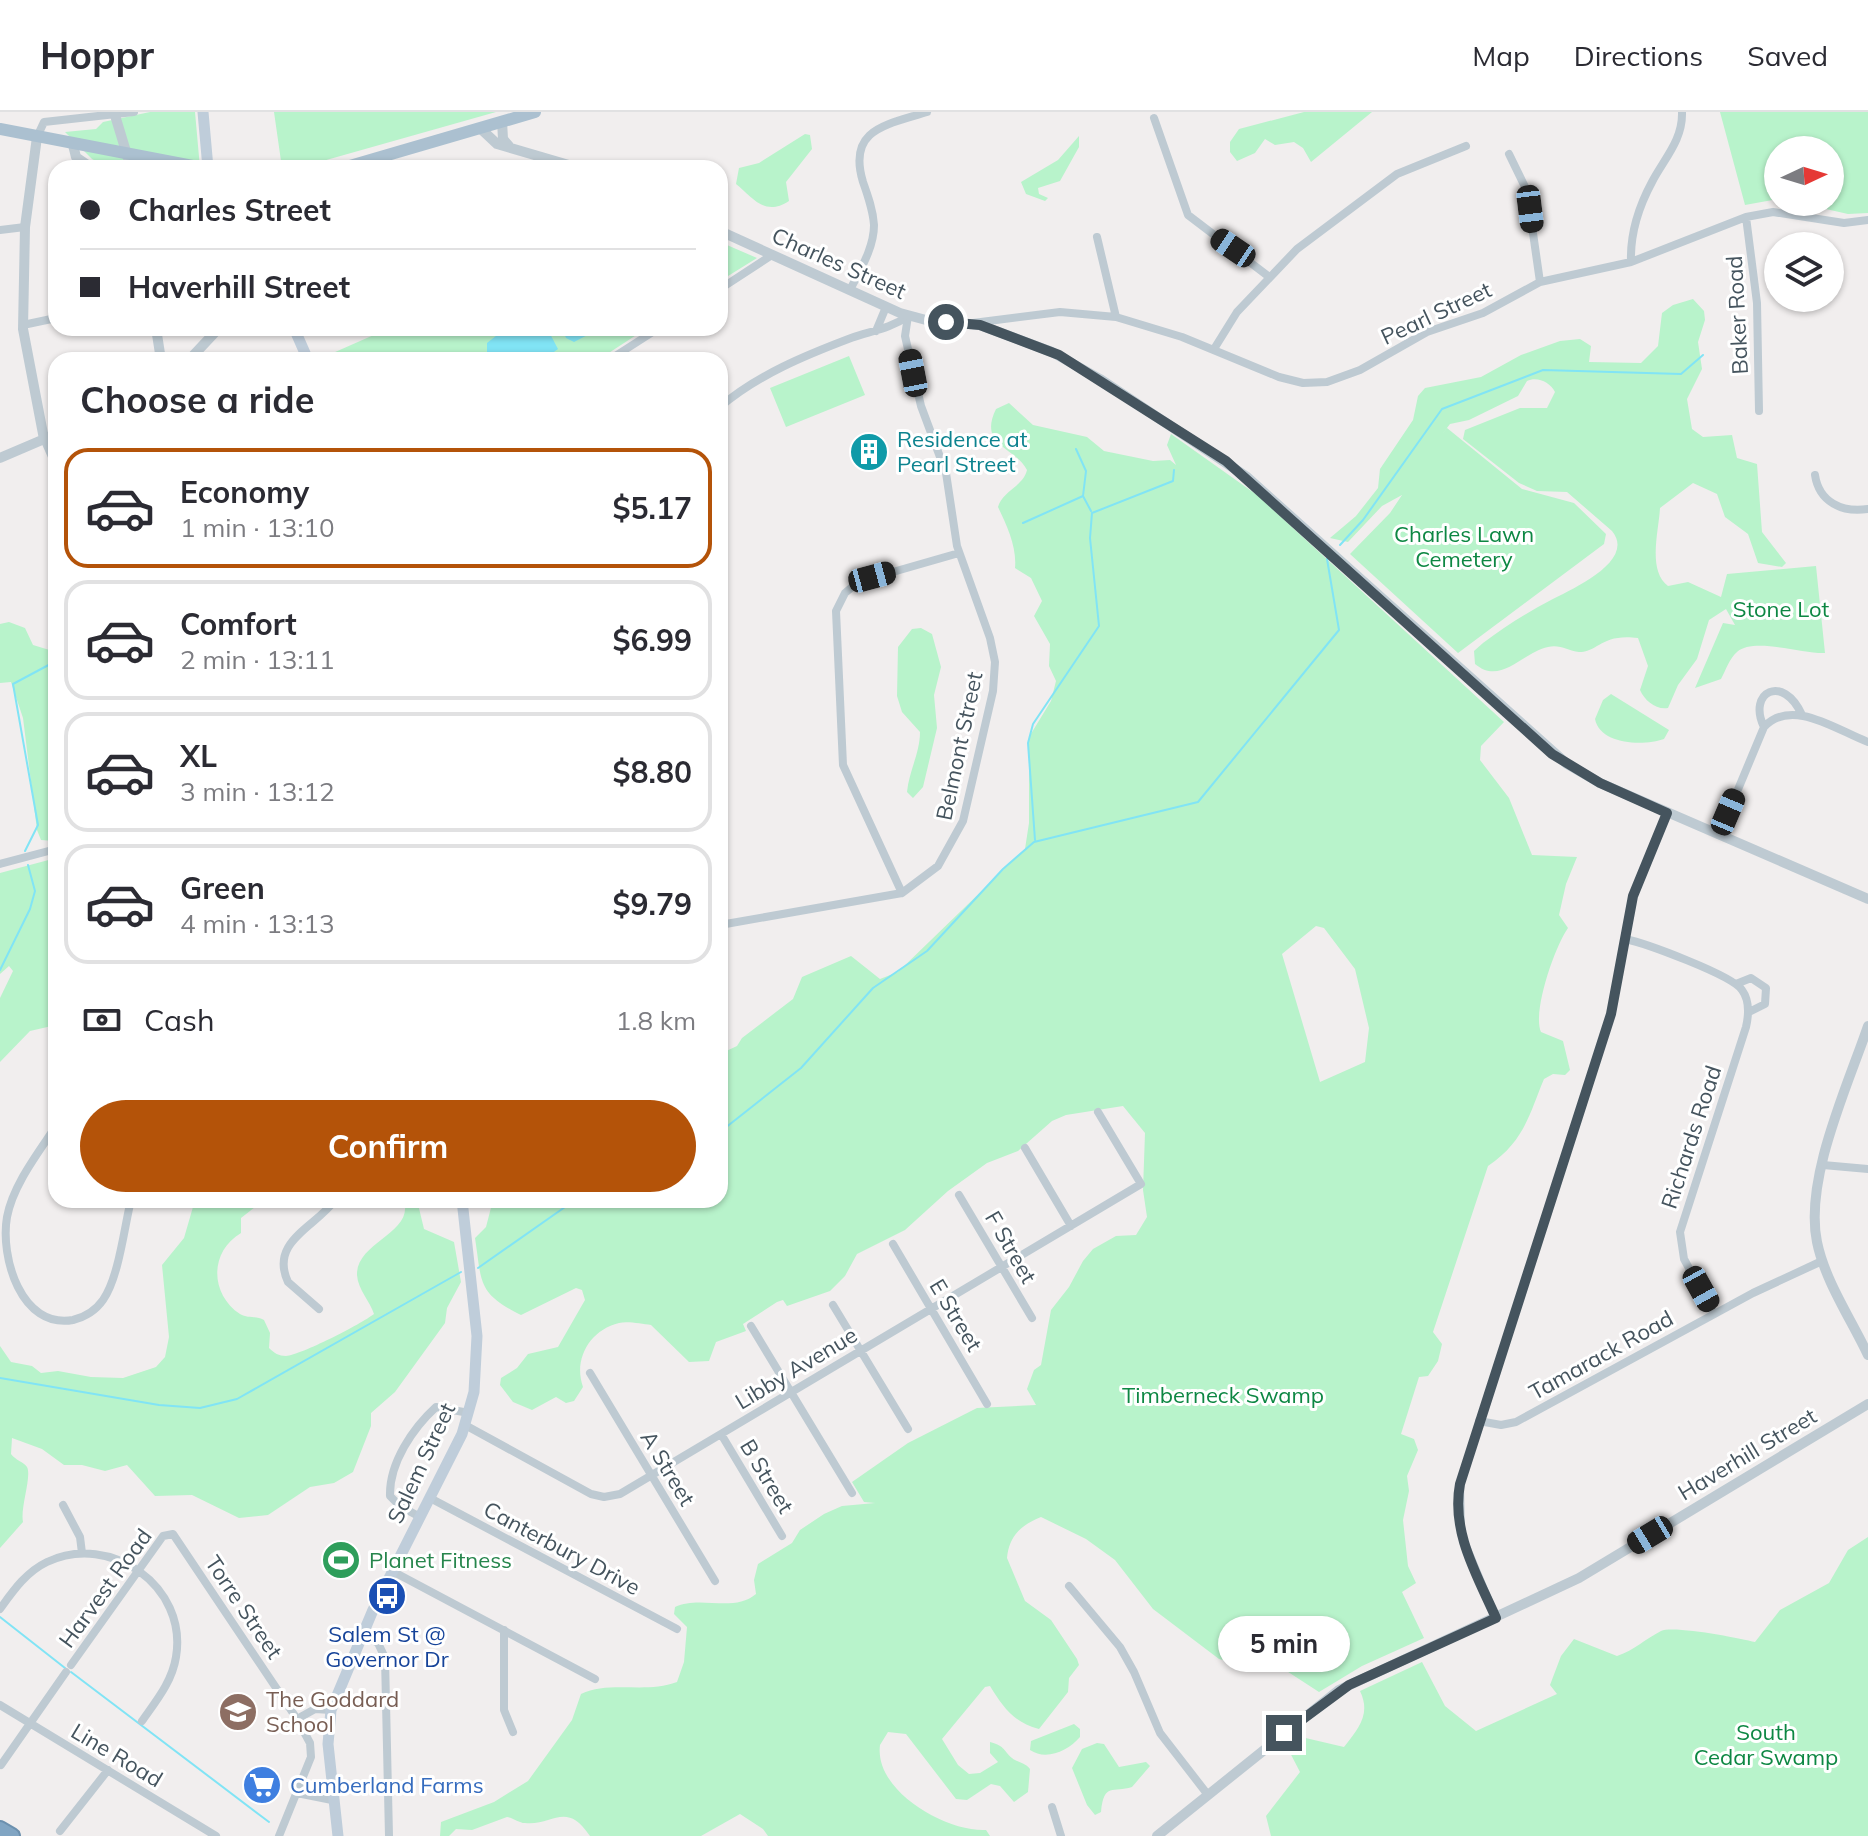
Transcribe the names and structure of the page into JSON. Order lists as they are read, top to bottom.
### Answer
{
  "streets": {
    "main road": ["Salem Street"],
    "street": [
      "Charles Street",
      "Pearl Street",
      "Baker Road",
      "Belmont Street",
      "Richards Road",
      "F Street",
      "E Street",
      "Tamarack Road",
      "Libby Avenue",
      "Haverhill Street",
      "A Street",
      "B Street",
      "Canterbury Drive",
      "Harvest Road",
      "Torre Street",
      "Line Road"
    ]
  },
  "crossings": [
    ["Charles Street", "Pearl Street"],
    ["Charles Street", "Belmont Street"],
    ["Pearl Street", "Baker Road"],
    ["Richards Road", "Tamarack Road"],
    ["F Street", "Libby Avenue"],
    ["E Street", "Libby Avenue"],
    ["Libby Avenue", "Salem Street"],
    ["Libby Avenue", "A Street"],
    ["Libby Avenue", "B Street"],
    ["Salem Street", "Canterbury Drive"],
    ["Harvest Road", "Torre Street"],
    ["Harvest Road", "Line Road"]
  ],
  "parks": [
    "Charles Lawn Cemetery",
    "Stone Lot",
    "Timberneck Swamp",
    "South Cedar Swamp"
  ],
  "places": {
    "building": ["Residence at Pearl Street"],
    "sports": ["Planet Fitness"],
    "bus stop": ["Salem St @ Governor Dr"],
    "school or university": ["The Goddard School"],
    "supermarket": ["Cumberland Farms"]
  },
  "north": "right",
  "page": {
    "header": "Hoppr",
    "nav": ["Map", "Directions", "Saved"],
    "banner": ["Charles Street", "Haverhill Street"],
    "heading": "Choose a ride",
    "list": [
      {
        "name": "Economy",
        "note": "1 min · 13:10",
        "value": "$5.17"
      },
      {
        "name": "Comfort",
        "note": "2 min · 13:11",
        "value": "$6.99"
      },
      {
        "name": "XL",
        "note": "3 min · 13:12",
        "value": "$8.80"
      },
      {
        "name": "Green",
        "note": "4 min · 13:13",
        "value": "$9.79"
      }
    ],
    "pay": ["Cash", "1.8 km"],
    "buttons": "Confirm",
    "bubble": "5 min"
  }
}
